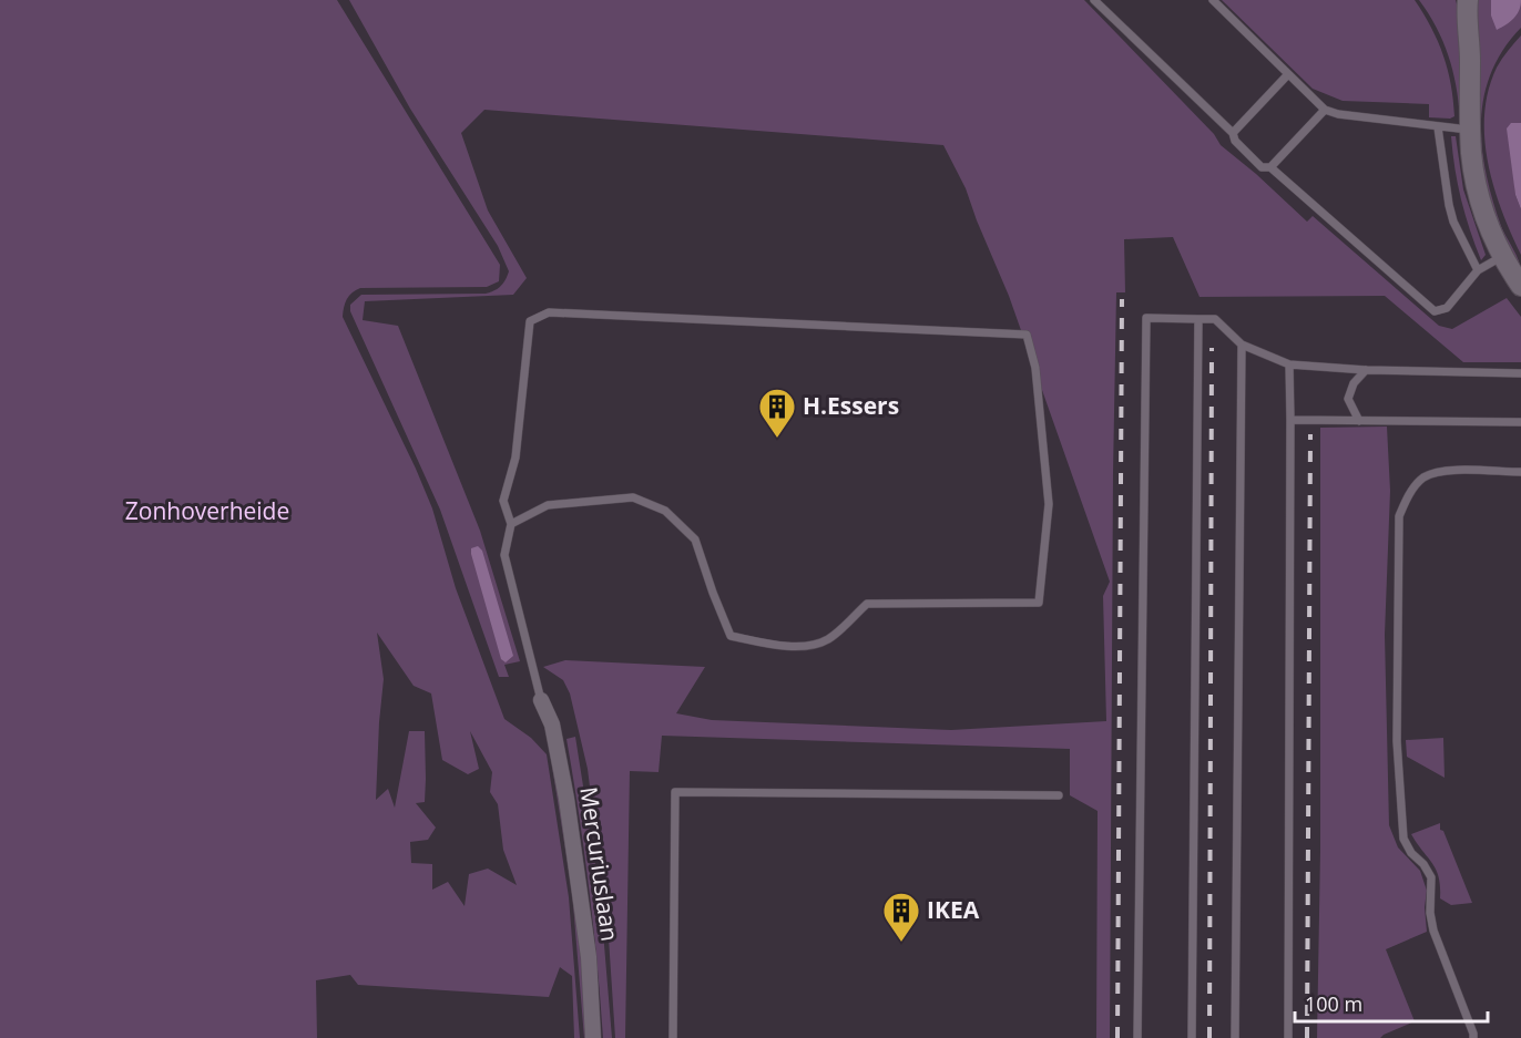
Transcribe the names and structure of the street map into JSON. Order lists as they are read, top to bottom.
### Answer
{
  "streets": {
    "street": ["Mercuriuslaan"]
  },
  "parks": ["Zonhoverheide"],
  "places": {
    "building": ["H.Essers", "IKEA"]
  },
  "scale_bar": "100 m"
}
